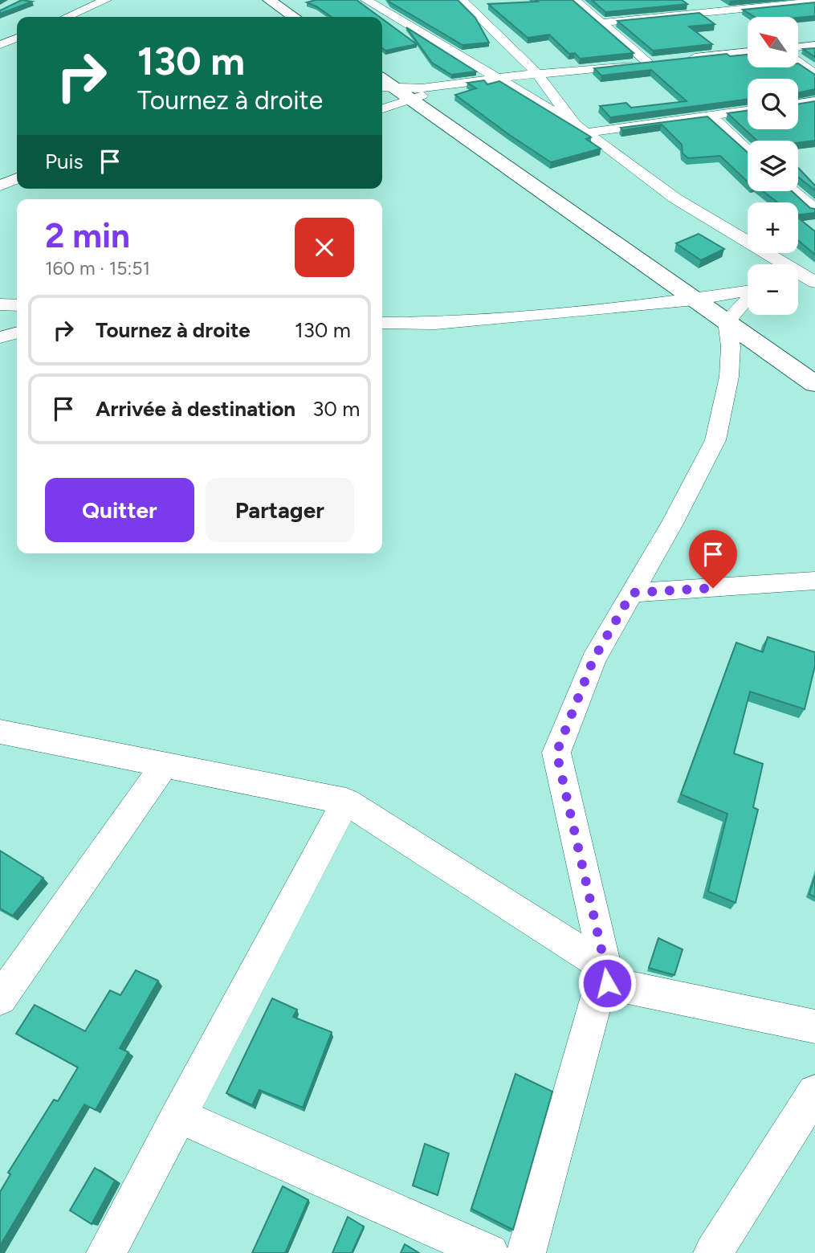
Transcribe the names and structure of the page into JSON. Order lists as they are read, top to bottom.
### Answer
{
  "north": "top left",
  "page": {
    "map_buttons": ["+", "−"],
    "turn": ["130 m", "Tournez à droite"],
    "then": "Puis",
    "heading": ["2 min", "160 m · 15:51"],
    "list": [
      {
        "name": "Tournez à droite",
        "value": "130 m"
      },
      {
        "name": "Arrivée à destination",
        "value": "30 m"
      }
    ],
    "buttons": ["Quitter", "Partager"]
  }
}
